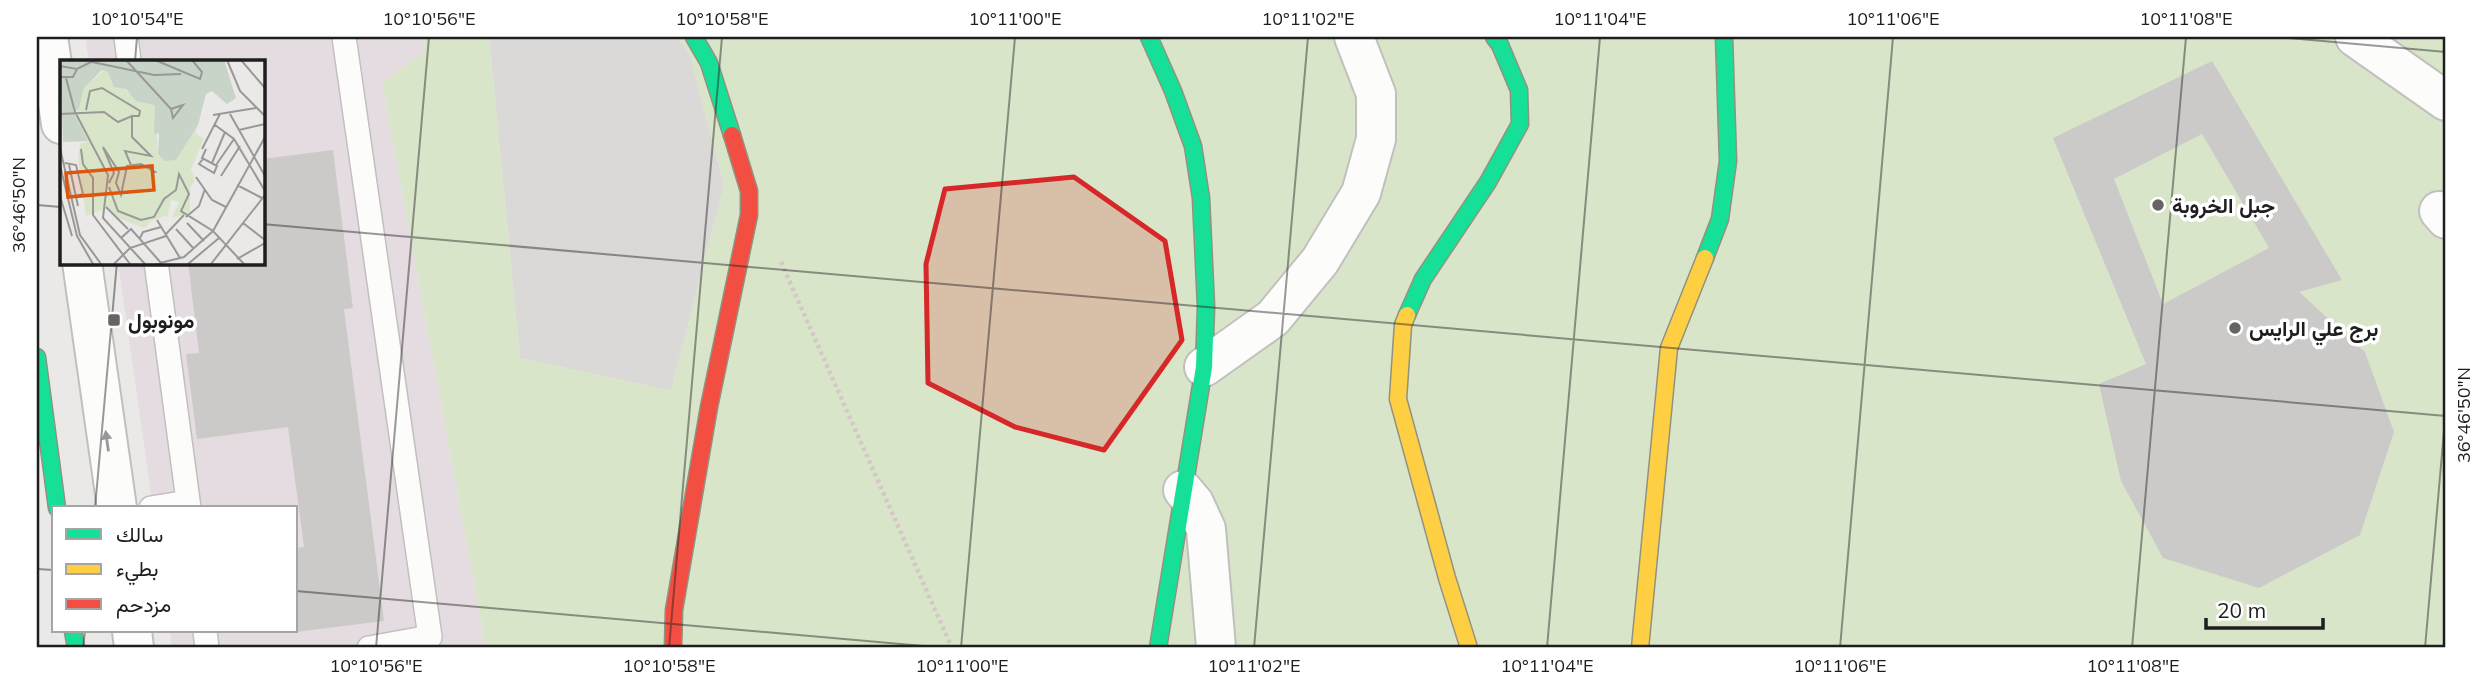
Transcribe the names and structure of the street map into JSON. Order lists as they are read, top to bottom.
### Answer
{
  "places": {
    "other": ["جبل الخروبة", "برج علي الرايس"],
    "transit": ["مونوبول"]
  },
  "legend": ["سالك", "بطيء", "مزدحم"],
  "scale_bar": "20 m",
  "coordinates": [
    "10°10'54\"E",
    "10°10'56\"E",
    "10°10'58\"E",
    "10°11'00\"E",
    "10°11'02\"E",
    "10°11'04\"E",
    "10°11'06\"E",
    "10°11'08\"E",
    "36°46'50\"N"
  ]
}
